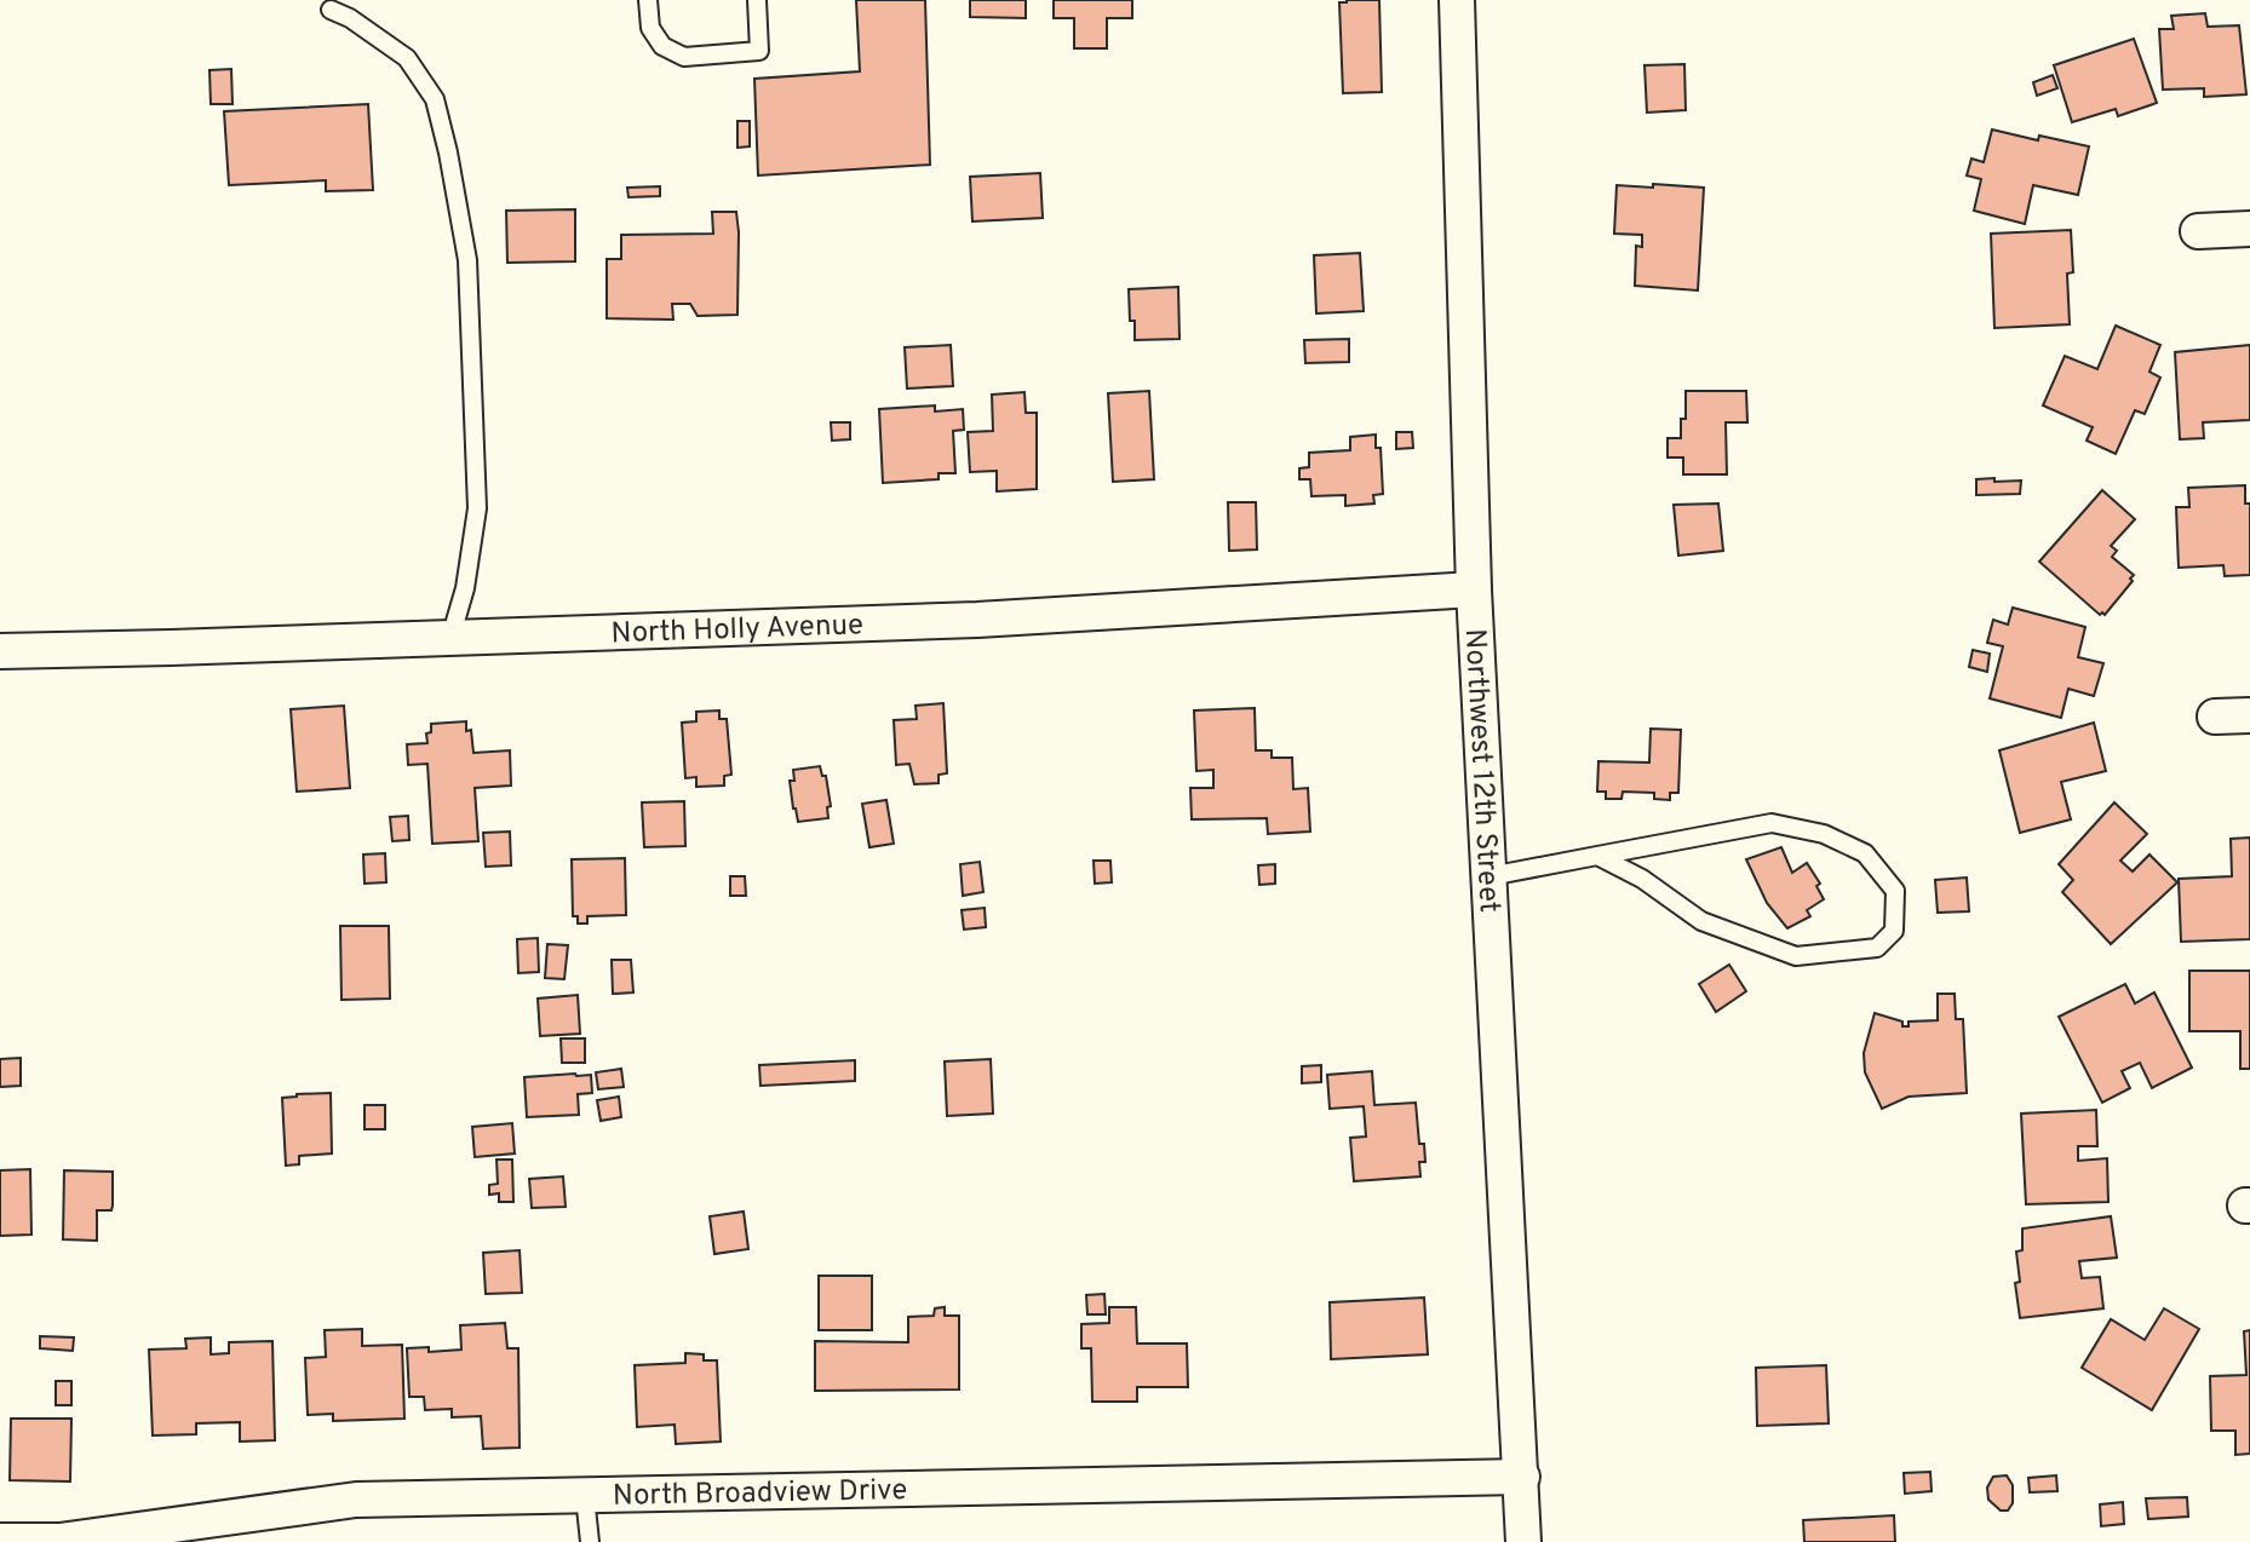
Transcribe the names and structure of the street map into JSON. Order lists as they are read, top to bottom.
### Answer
{
  "streets": {
    "street": ["North Holly Avenue", "Northwest 12th Street", "North Broadview Drive"]
  },
  "crossings": [
    ["North Holly Avenue", "Northwest 12th Street"],
    ["Northwest 12th Street", "North Broadview Drive"]
  ]
}
